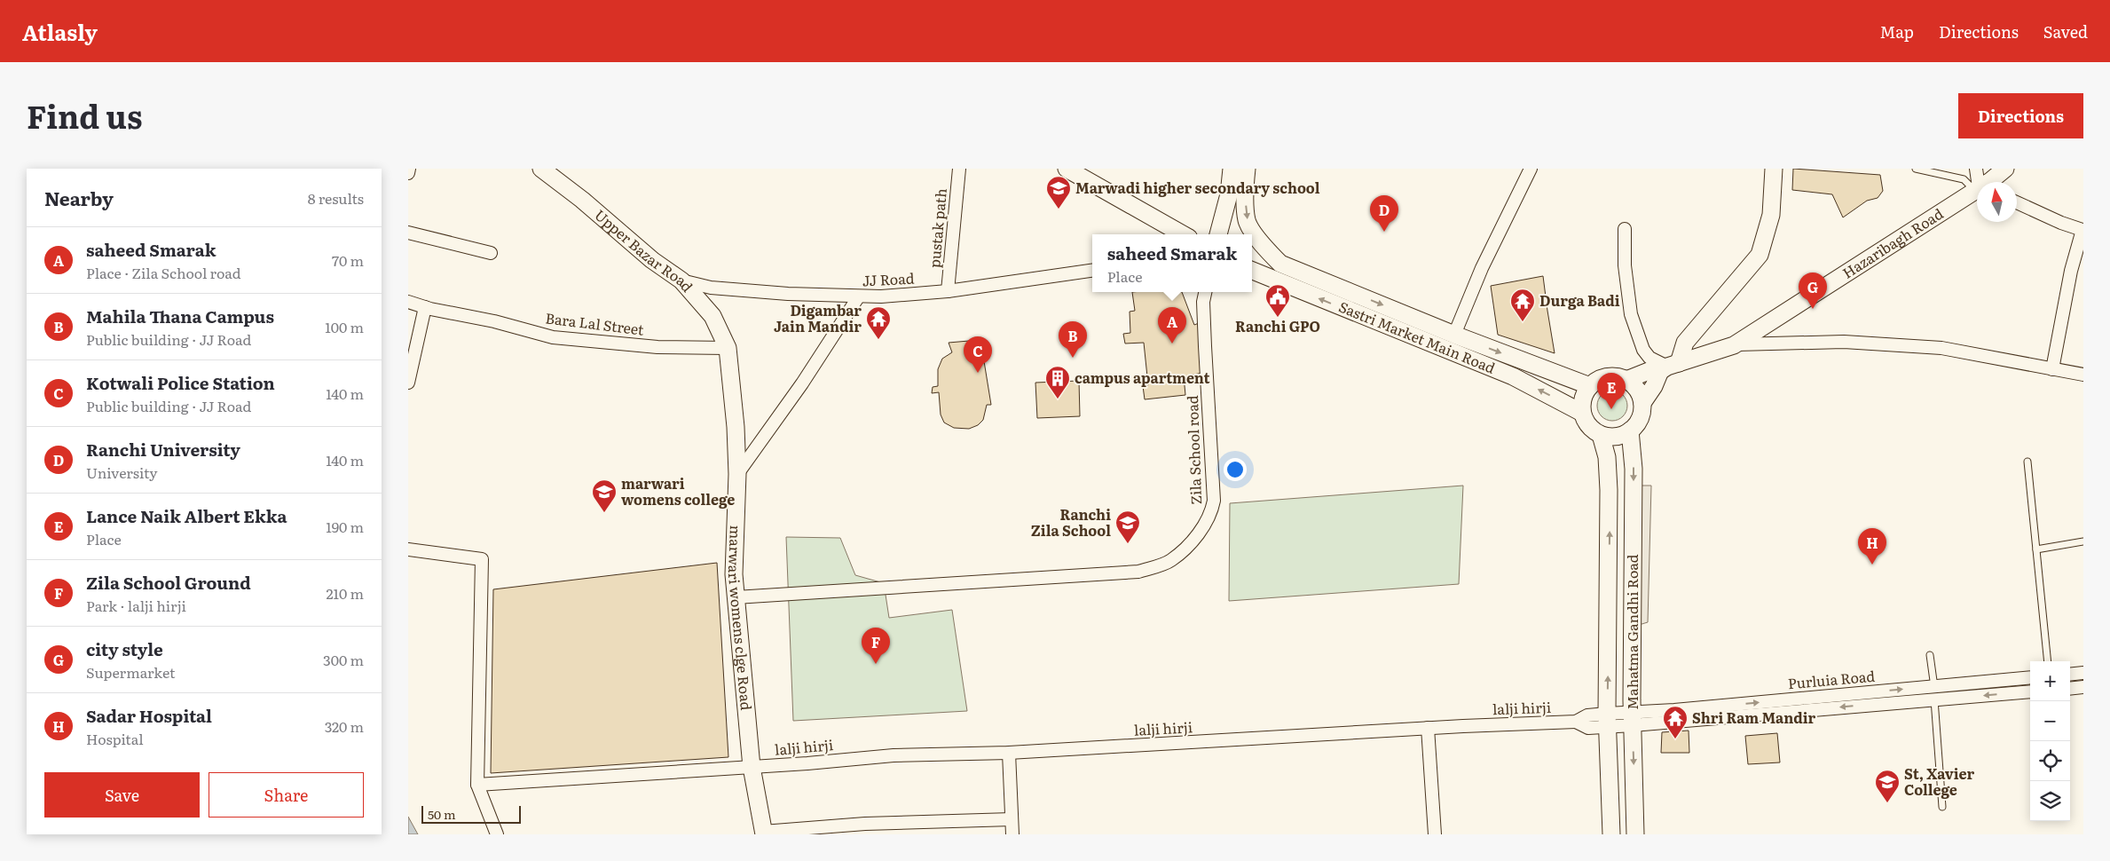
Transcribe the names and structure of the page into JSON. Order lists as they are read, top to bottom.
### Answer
{
  "streets": {
    "main road": [
      "Hazaribagh Road",
      "Upper Bazar Road",
      "Sastri Market Main Road",
      "marwari womens clge Road",
      "Mahatma Gandhi Road"
    ],
    "street": [
      "pustak path",
      "JJ Road",
      "Bara Lal Street",
      "Zila School road",
      "Purluia Road",
      "lalji hirji"
    ]
  },
  "crossings": [
    ["pustak path", "JJ Road"],
    ["Hazaribagh Road", "Sastri Market Main Road"],
    ["Hazaribagh Road", "Mahatma Gandhi Road"],
    ["Upper Bazar Road", "JJ Road"],
    ["Upper Bazar Road", "Bara Lal Street"],
    ["Upper Bazar Road", "marwari womens clge Road"],
    ["Bara Lal Street", "marwari womens clge Road"],
    ["Sastri Market Main Road", "Mahatma Gandhi Road"],
    ["Zila School road", "marwari womens clge Road"],
    ["marwari womens clge Road", "lalji hirji"],
    ["Mahatma Gandhi Road", "Purluia Road"],
    ["Mahatma Gandhi Road", "lalji hirji"],
    ["Purluia Road", "lalji hirji"]
  ],
  "places": {
    "school or university": [
      "Marwadi higher secondary school",
      "marwari womens college",
      "Ranchi Zila School",
      "St, Xavier College"
    ],
    "public building": ["Ranchi GPO"],
    "temple": ["Durga Badi", "Digambar Jain Mandir", "Shri Ram Mandir"],
    "building": ["campus apartment"]
  },
  "scale_bar": "50 m",
  "north": "top",
  "page": {
    "header": "Atlasly",
    "nav": ["Map", "Directions", "Saved"],
    "title": "Find us",
    "buttons": [
      "Directions",
      ["Save", "Share"]
    ],
    "heading": ["Nearby", "8 results"],
    "pins": [
      "D",
      "G",
      "A",
      "B",
      "C",
      "E",
      "H",
      "F"
    ],
    "list": [
      {
        "mark": "A",
        "name": "saheed Smarak",
        "note": "Place · Zila School road",
        "value": "70 m"
      },
      {
        "mark": "B",
        "name": "Mahila Thana Campus",
        "note": "Public building · JJ Road",
        "value": "100 m"
      },
      {
        "mark": "C",
        "name": "Kotwali Police Station",
        "note": "Public building · JJ Road",
        "value": "140 m"
      },
      {
        "mark": "D",
        "name": "Ranchi University",
        "note": "University",
        "value": "140 m"
      },
      {
        "mark": "E",
        "name": "Lance Naik Albert Ekka",
        "note": "Place",
        "value": "190 m"
      },
      {
        "mark": "F",
        "name": "Zila School Ground",
        "note": "Park · lalji hirji",
        "value": "210 m"
      },
      {
        "mark": "G",
        "name": "city style",
        "note": "Supermarket",
        "value": "300 m"
      },
      {
        "mark": "H",
        "name": "Sadar Hospital",
        "note": "Hospital",
        "value": "320 m"
      }
    ],
    "popup": ["saheed Smarak", "Place"],
    "map_buttons": ["+", "−"],
    "scale": "50 m"
  }
}
